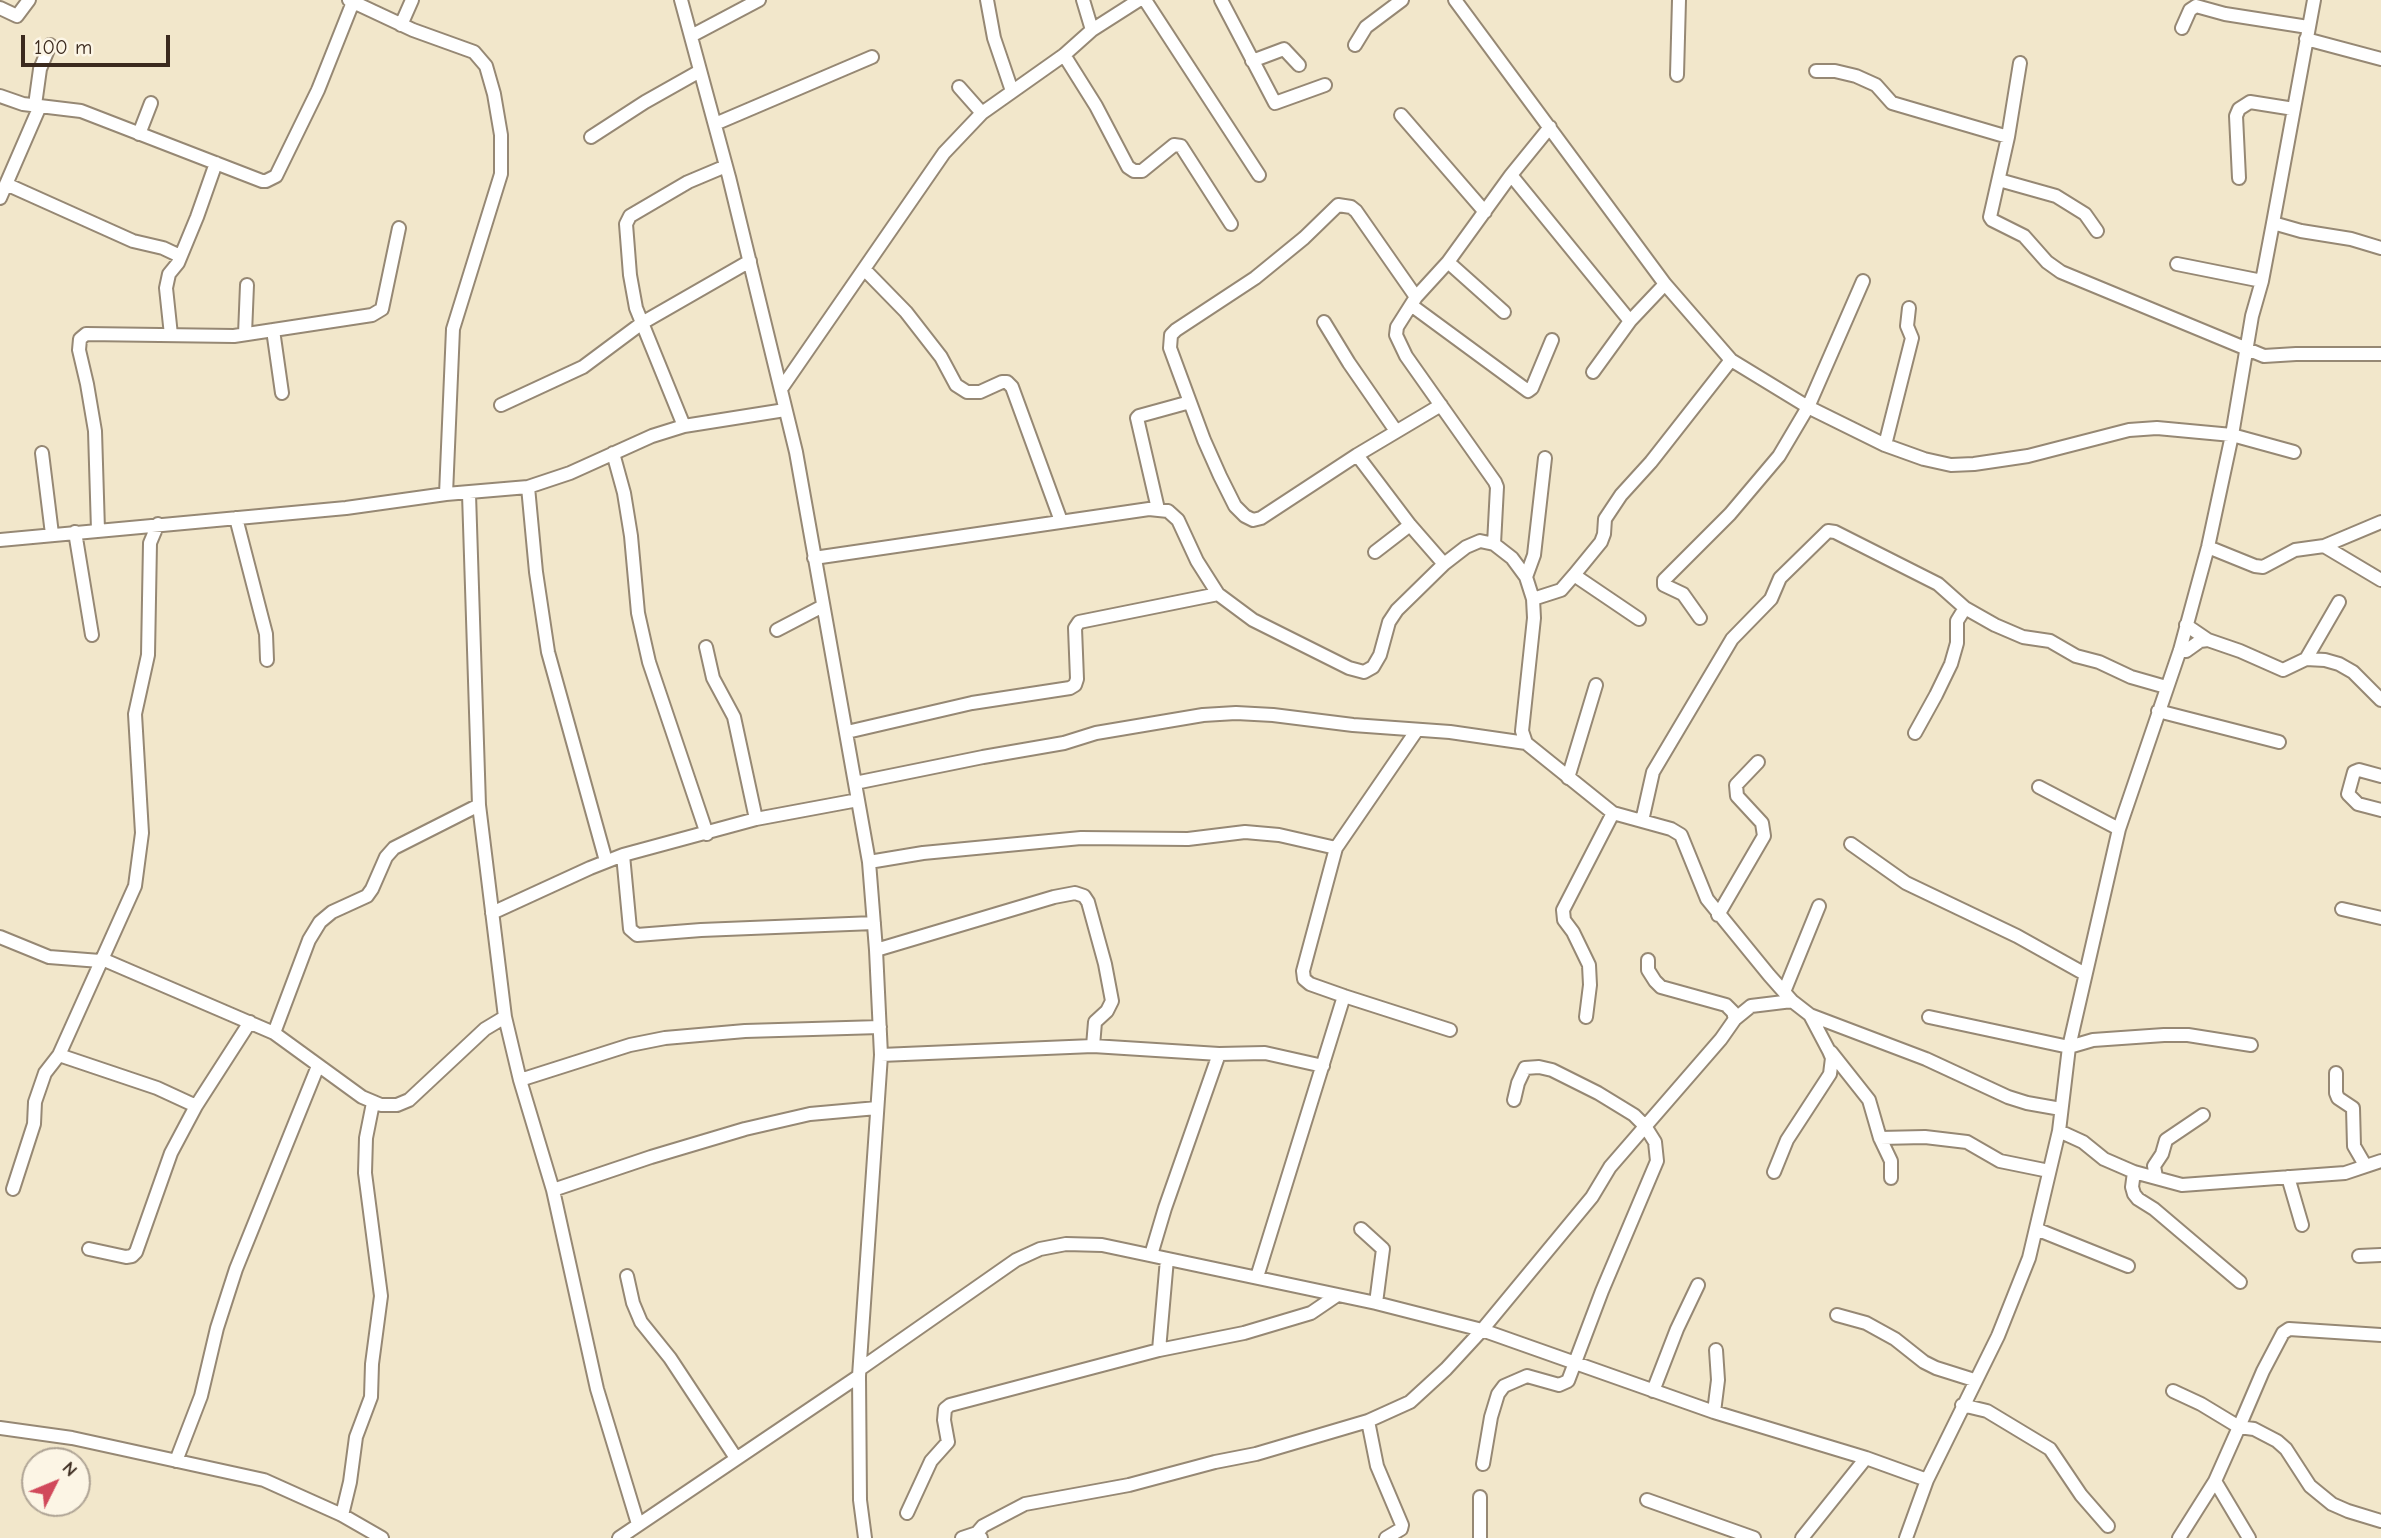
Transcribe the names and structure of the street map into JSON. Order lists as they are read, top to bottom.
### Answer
{
  "scale_bar": "100 m",
  "north": "top right"
}
